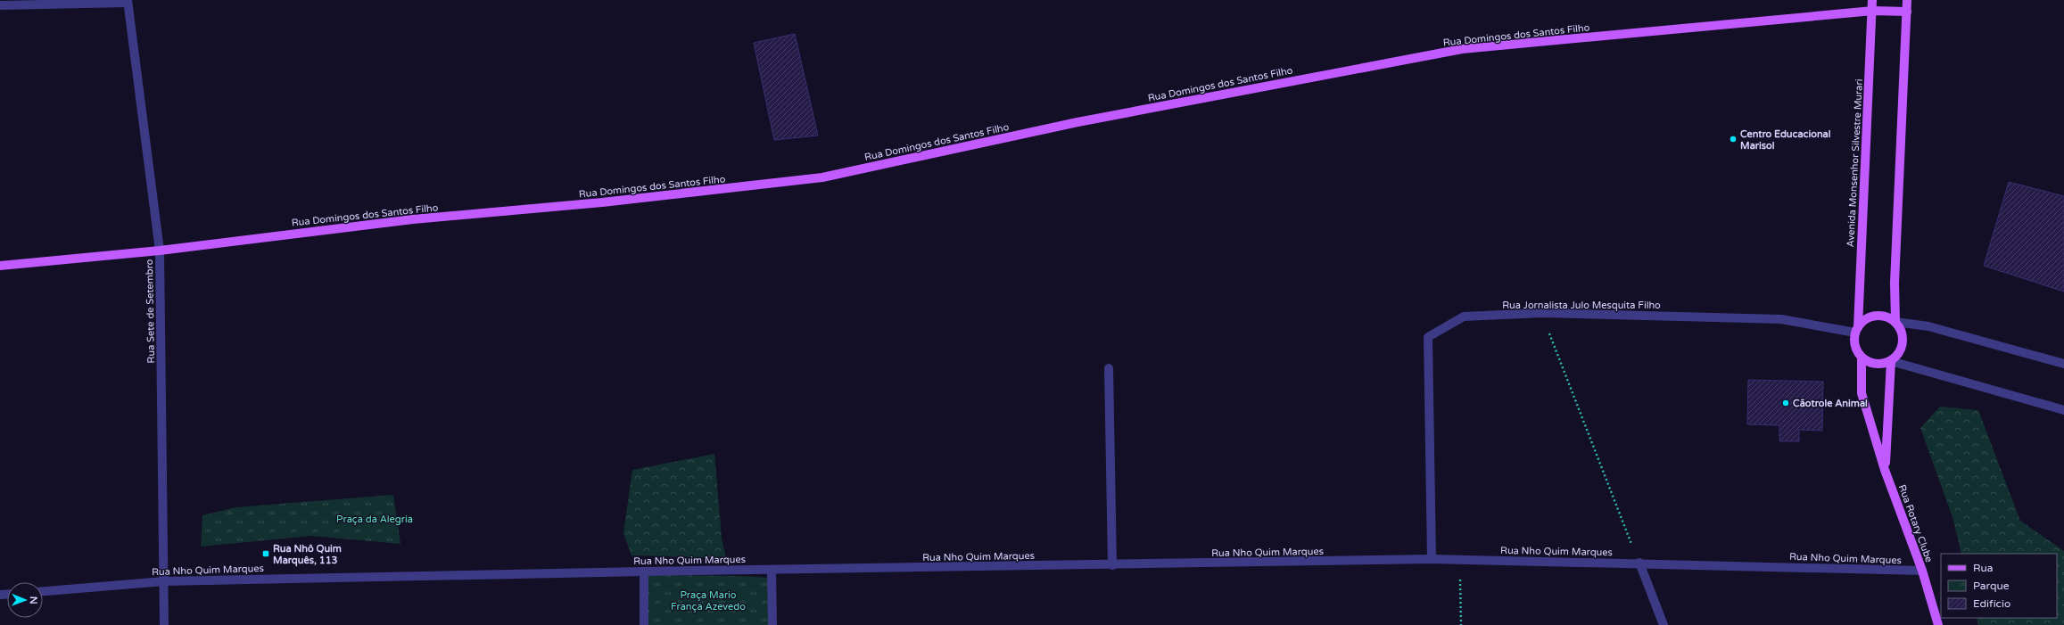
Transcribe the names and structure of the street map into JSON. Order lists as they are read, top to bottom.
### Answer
{
  "streets": {
    "main road": ["Rua Domingos dos Santos Filho", "Avenida Monsenhor Silvestre Murari", "Rua Rotary Clube"],
    "street": ["Rua Jornalista Julo Mesquita Filho", "Rua Sete de Setembro", "Rua Nho Quim Marques"]
  },
  "crossings": [
    ["Rua Domingos dos Santos Filho", "Avenida Monsenhor Silvestre Murari"],
    ["Rua Domingos dos Santos Filho", "Rua Sete de Setembro"],
    ["Avenida Monsenhor Silvestre Murari", "Rua Jornalista Julo Mesquita Filho"],
    ["Avenida Monsenhor Silvestre Murari", "Rua Rotary Clube"],
    ["Rua Jornalista Julo Mesquita Filho", "Rua Rotary Clube"],
    ["Rua Jornalista Julo Mesquita Filho", "Rua Nho Quim Marques"],
    ["Rua Sete de Setembro", "Rua Nho Quim Marques"],
    ["Rua Rotary Clube", "Rua Nho Quim Marques"]
  ],
  "parks": ["Praça da Alegria", "Praça Mario França Azevedo"],
  "places": {
    "other": ["Centro Educacional Marisol", "Cãotrole Animal"],
    "transit": ["Rua Nhô Quim Marquês, 113"]
  },
  "legend": ["Rua", "Parque", "Edifício"],
  "north": "right"
}
